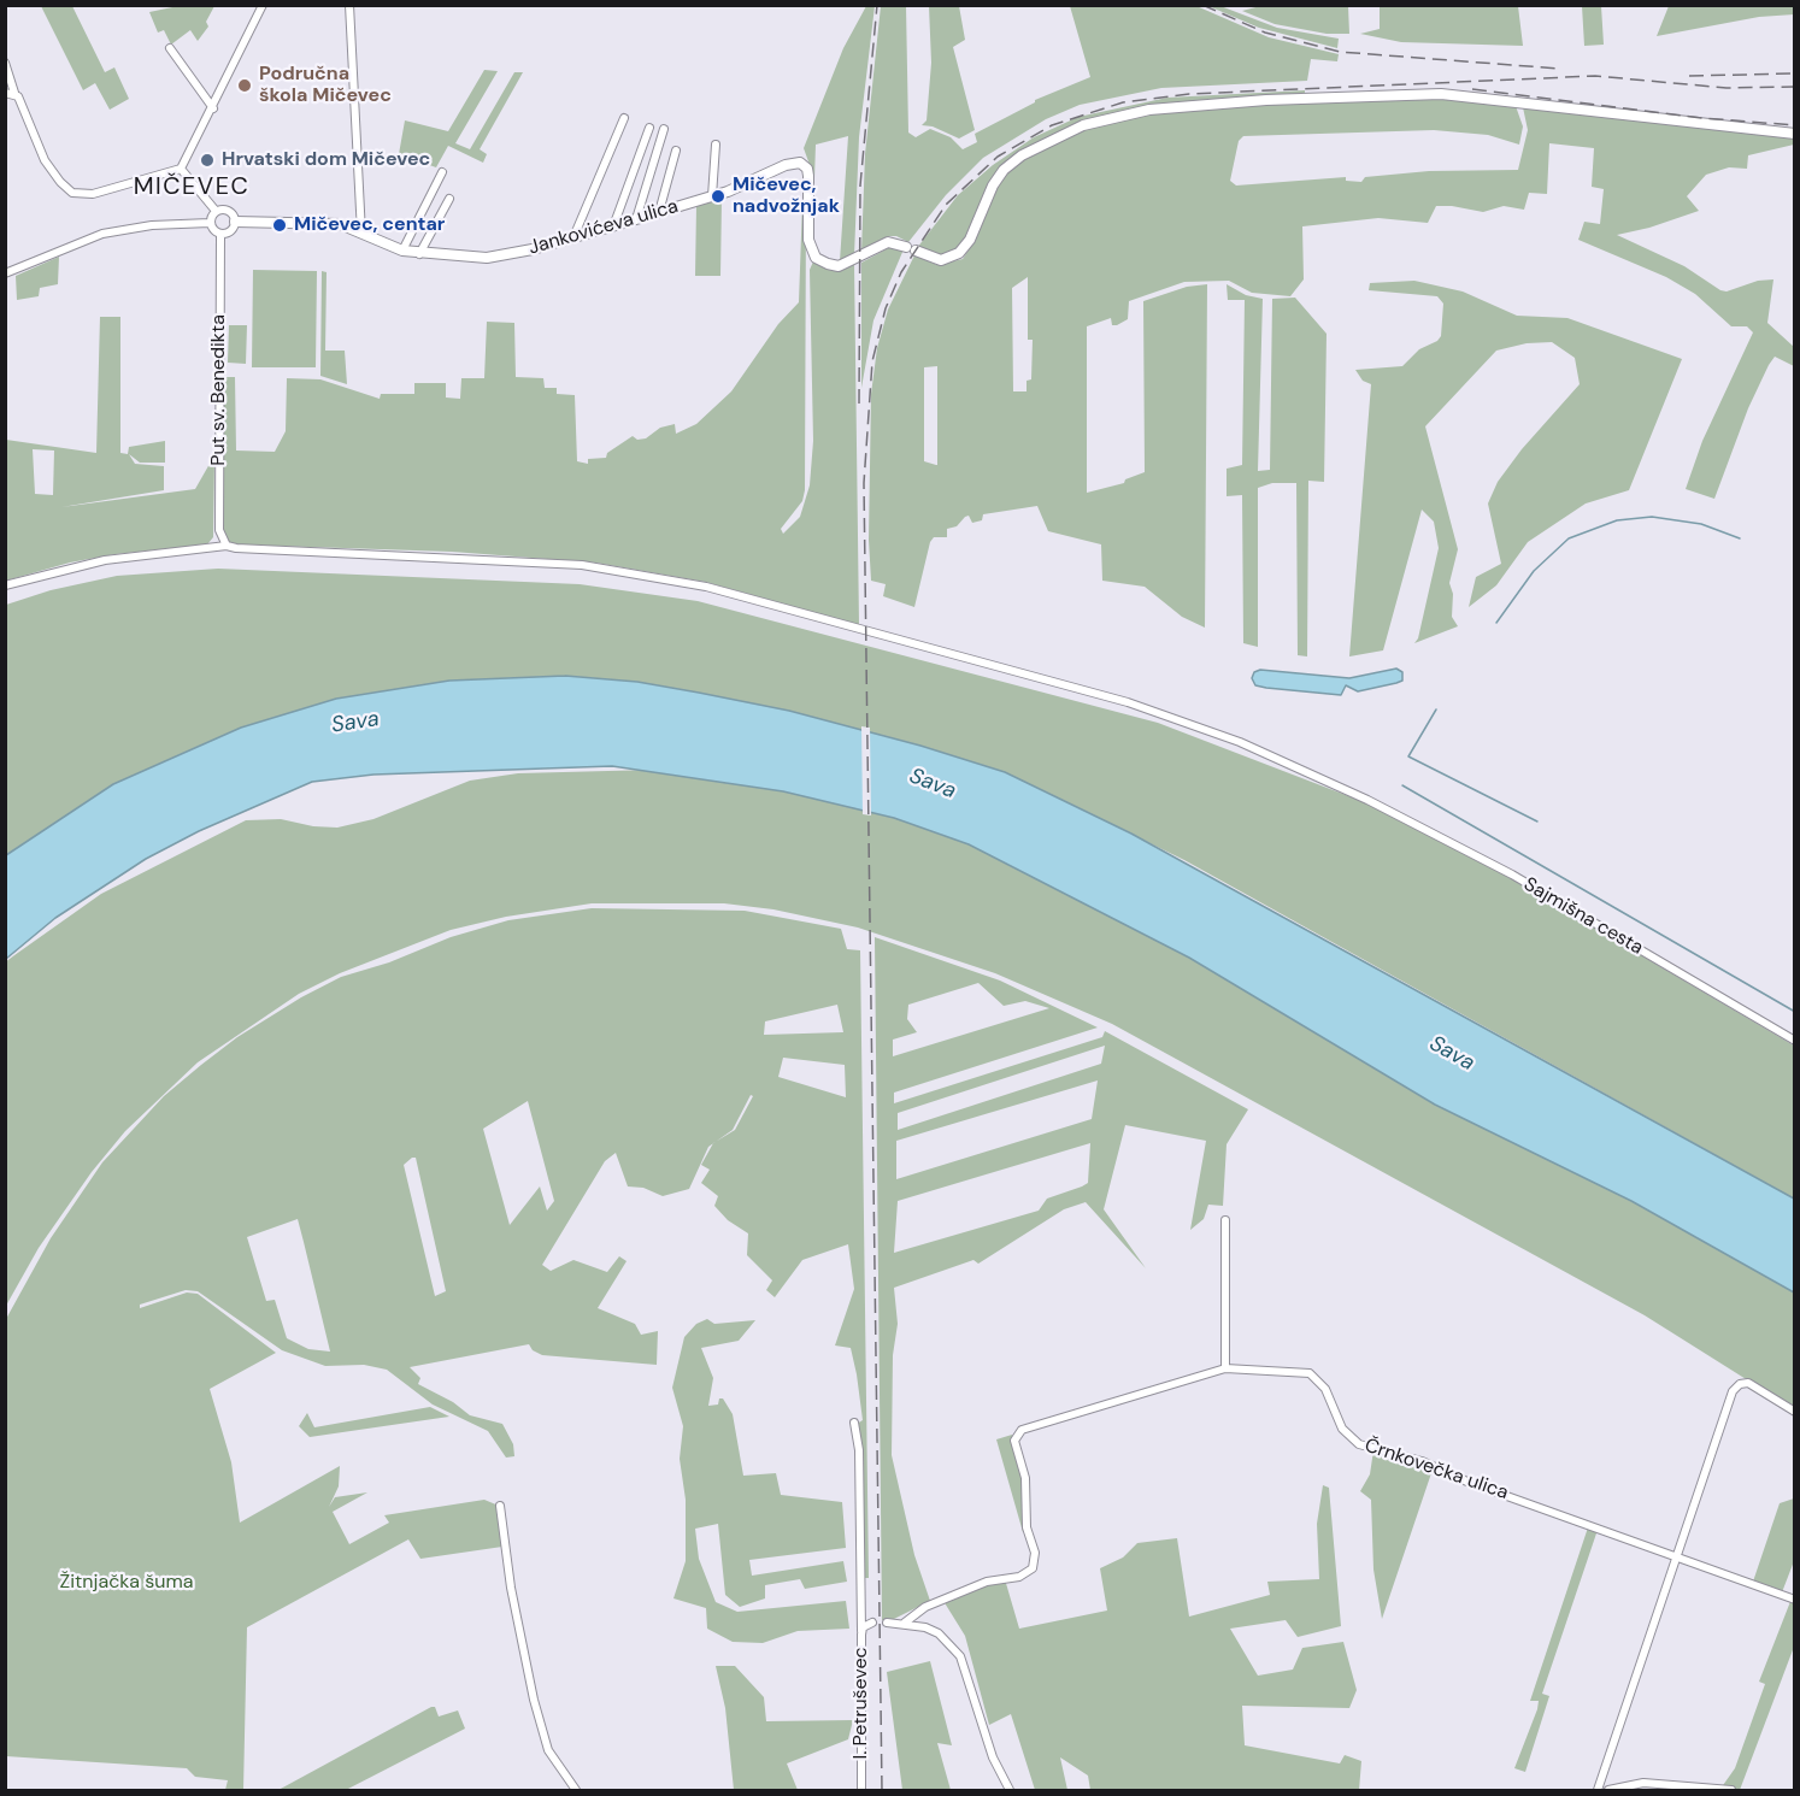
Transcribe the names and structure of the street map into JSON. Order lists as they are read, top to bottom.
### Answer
{
  "streets": {
    "main road": ["Jankovićeva ulica"],
    "street": [
      "Put sv. Benedikta",
      "Sajmišna cesta",
      "Črnkovečka ulica",
      "I. Petruševec"
    ]
  },
  "crossings": [
    ["Jankovićeva ulica", "Put sv. Benedikta"],
    ["Put sv. Benedikta", "Sajmišna cesta"],
    ["Črnkovečka ulica", "I. Petruševec"]
  ],
  "districts": ["MIČEVEC"],
  "water": ["Sava"],
  "parks": ["Žitnjačka šuma"],
  "places": [
    "Područna škola Mičevec",
    "Hrvatski dom Mičevec",
    "Mičevec, nadvožnjak",
    "Mičevec, centar"
  ]
}
